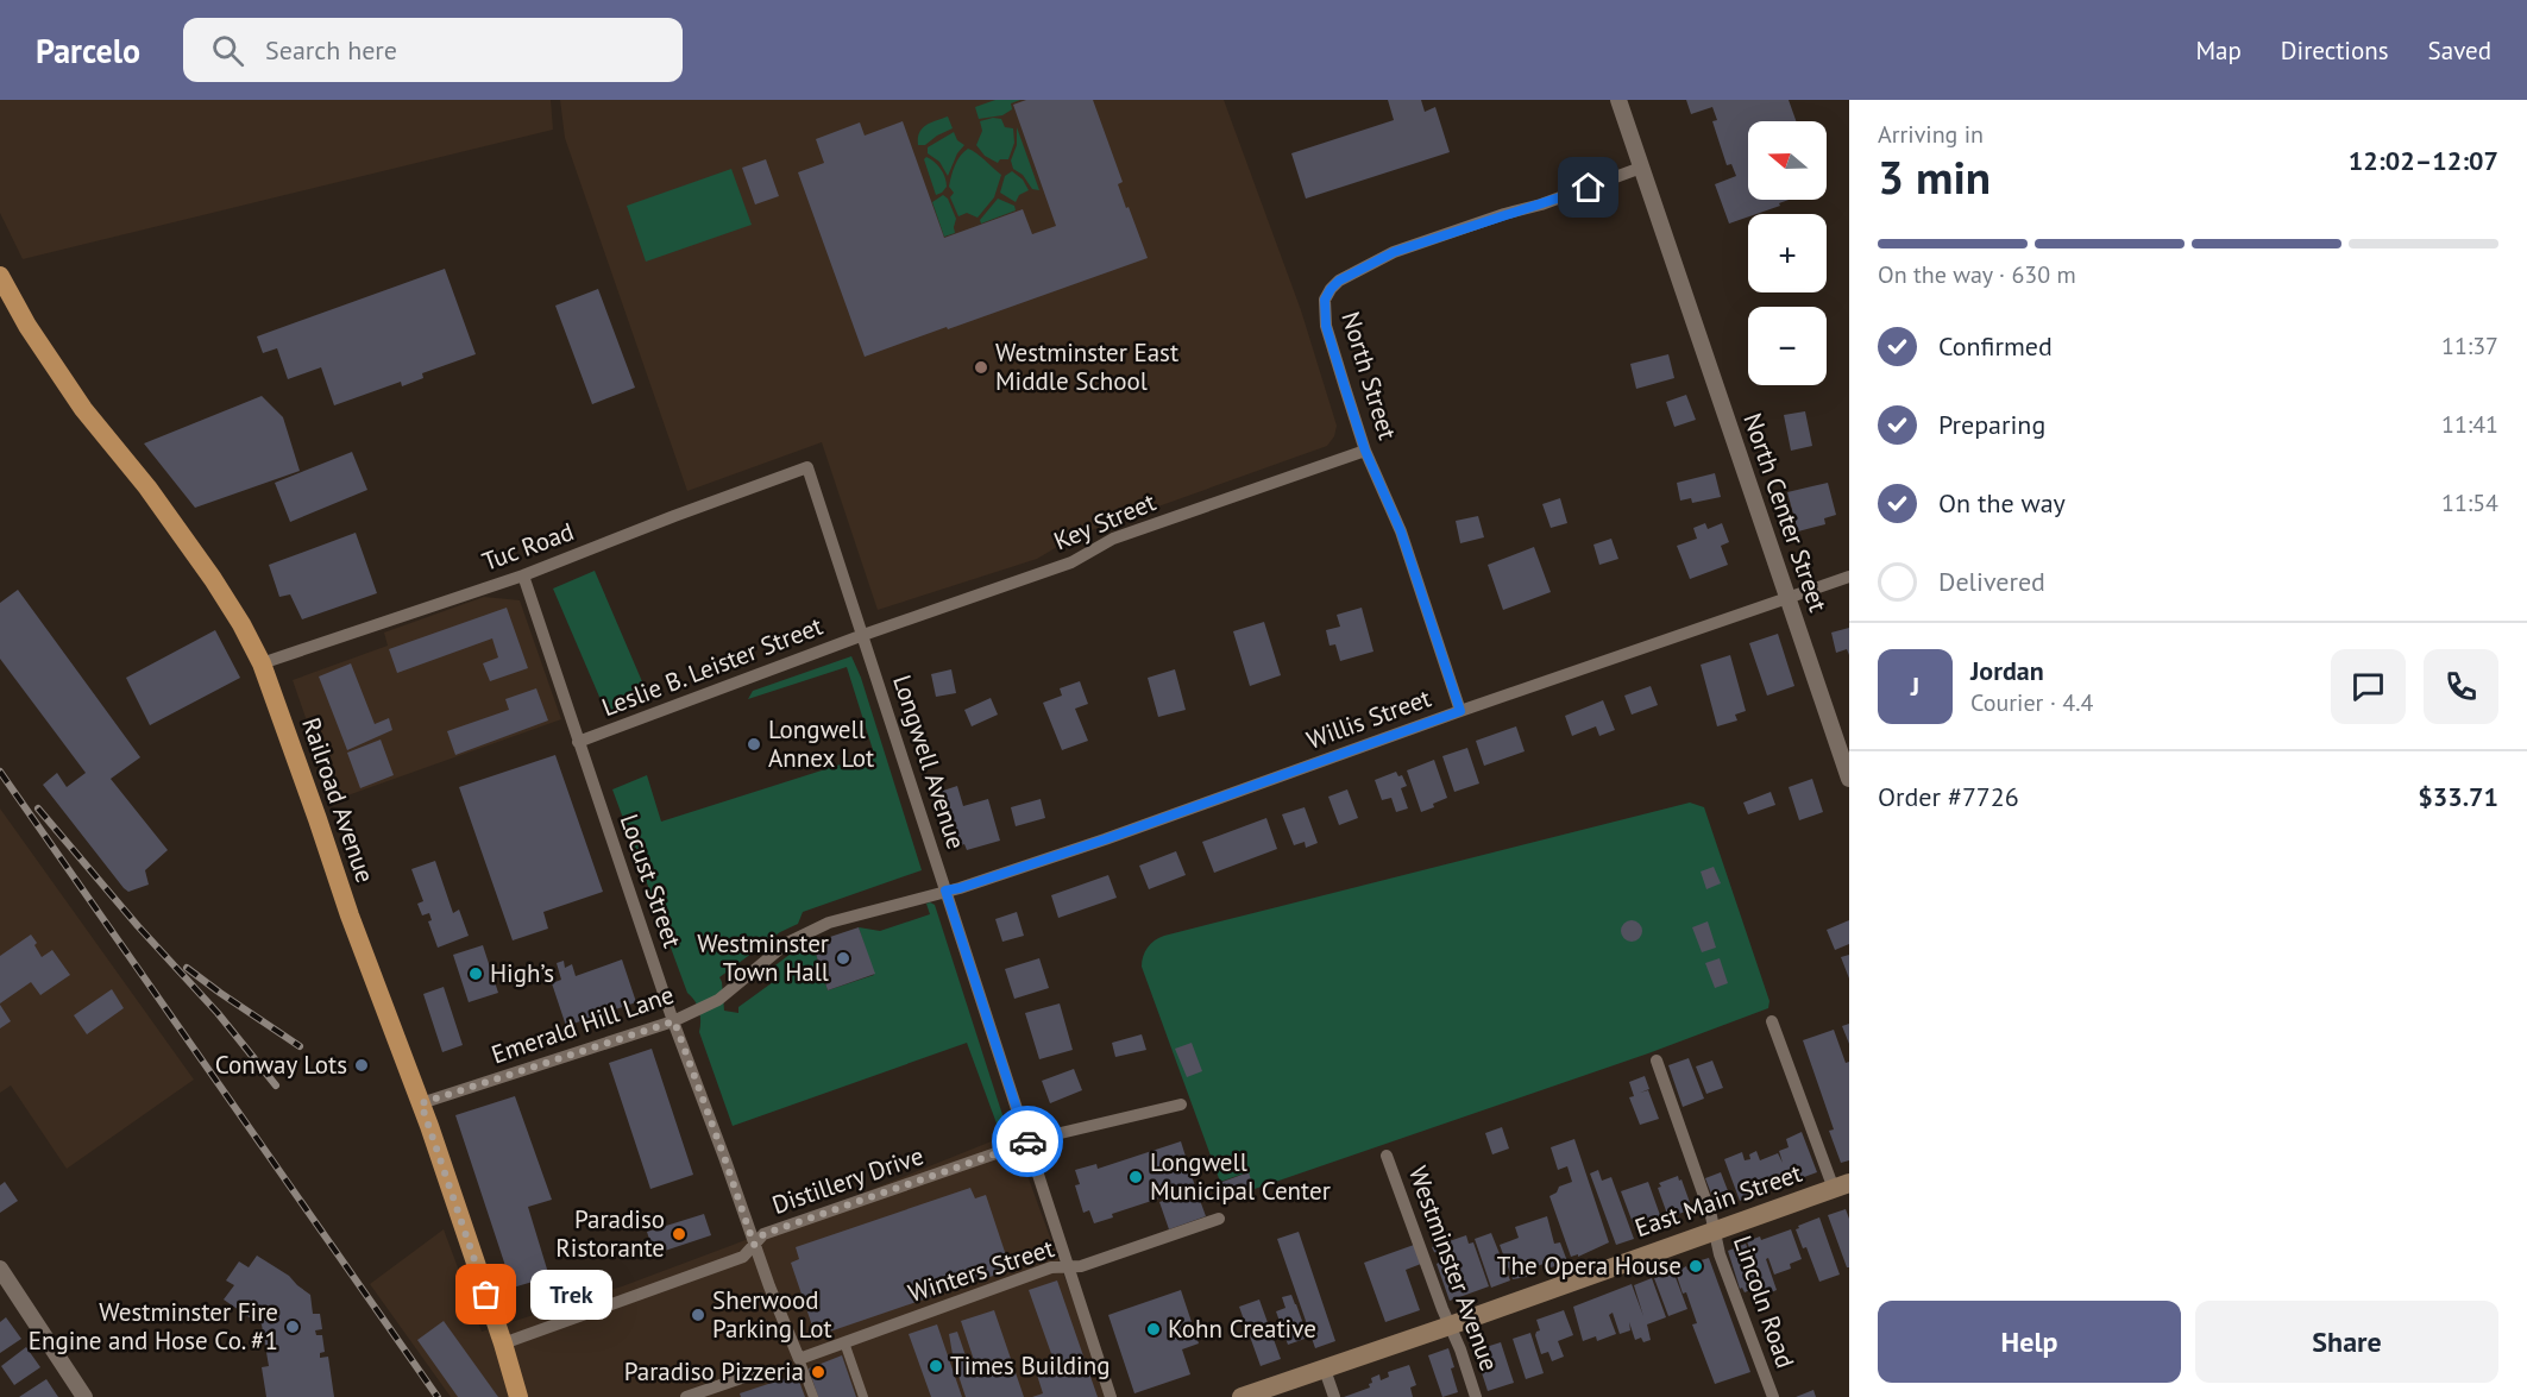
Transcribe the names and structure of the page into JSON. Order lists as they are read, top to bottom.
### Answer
{
  "streets": {
    "highway": ["Railroad Avenue"],
    "main road": ["East Main Street"],
    "street": [
      "North Street",
      "North Center Street",
      "Key Street",
      "Tuc Road",
      "Leslie B. Leister Street",
      "Willis Street",
      "Longwell Avenue",
      "Locust Street",
      "Emerald Hill Lane",
      "Distillery Drive",
      "Westminster Avenue",
      "Winters Street",
      "Lincoln Road"
    ]
  },
  "crossings": [
    ["North Street", "North Center Street"],
    ["North Street", "Key Street"],
    ["North Street", "Willis Street"],
    ["North Center Street", "Willis Street"],
    ["Key Street", "Leslie B. Leister Street"],
    ["Key Street", "Longwell Avenue"],
    ["Tuc Road", "Longwell Avenue"],
    ["Tuc Road", "Railroad Avenue"],
    ["Tuc Road", "Locust Street"],
    ["Leslie B. Leister Street", "Longwell Avenue"],
    ["Leslie B. Leister Street", "Locust Street"],
    ["Willis Street", "Longwell Avenue"],
    ["Willis Street", "Emerald Hill Lane"],
    ["Longwell Avenue", "Emerald Hill Lane"],
    ["Longwell Avenue", "Distillery Drive"],
    ["Longwell Avenue", "Winters Street"],
    ["Railroad Avenue", "Emerald Hill Lane"],
    ["Railroad Avenue", "Distillery Drive"],
    ["Locust Street", "Emerald Hill Lane"],
    ["Locust Street", "Distillery Drive"],
    ["Locust Street", "Winters Street"],
    ["East Main Street", "Westminster Avenue"],
    ["East Main Street", "Lincoln Road"]
  ],
  "places": [
    "Westminster East Middle School",
    "Longwell Annex Lot",
    "Westminster Town Hall",
    "High’s",
    "Conway Lots",
    "Longwell Municipal Center",
    "Paradiso Ristorante",
    "The Opera House",
    "Trek",
    "Sherwood Parking Lot",
    "Westminster Fire Engine and Hose Co. #1",
    "Kohn Creative",
    "Times Building",
    "Paradiso Pizzeria"
  ],
  "north": "left",
  "page": {
    "header": "Parcelo",
    "search": "Search here",
    "nav": ["Map", "Directions", "Saved"],
    "heading": ["3 min", "Arriving in", "12:02–12:07"],
    "panel": [
      "Jordan",
      "Courier · 4.4",
      "Order #7726",
      "$33.71"
    ],
    "map_buttons": ["+", "−"],
    "bar": "On the way · 630 m",
    "list": [
      ["Confirmed", "11:37"],
      ["Preparing", "11:41"],
      ["On the way", "11:54"],
      "Delivered"
    ],
    "round": "J",
    "bubble": "Trek",
    "buttons": ["Help", "Share"]
  }
}
